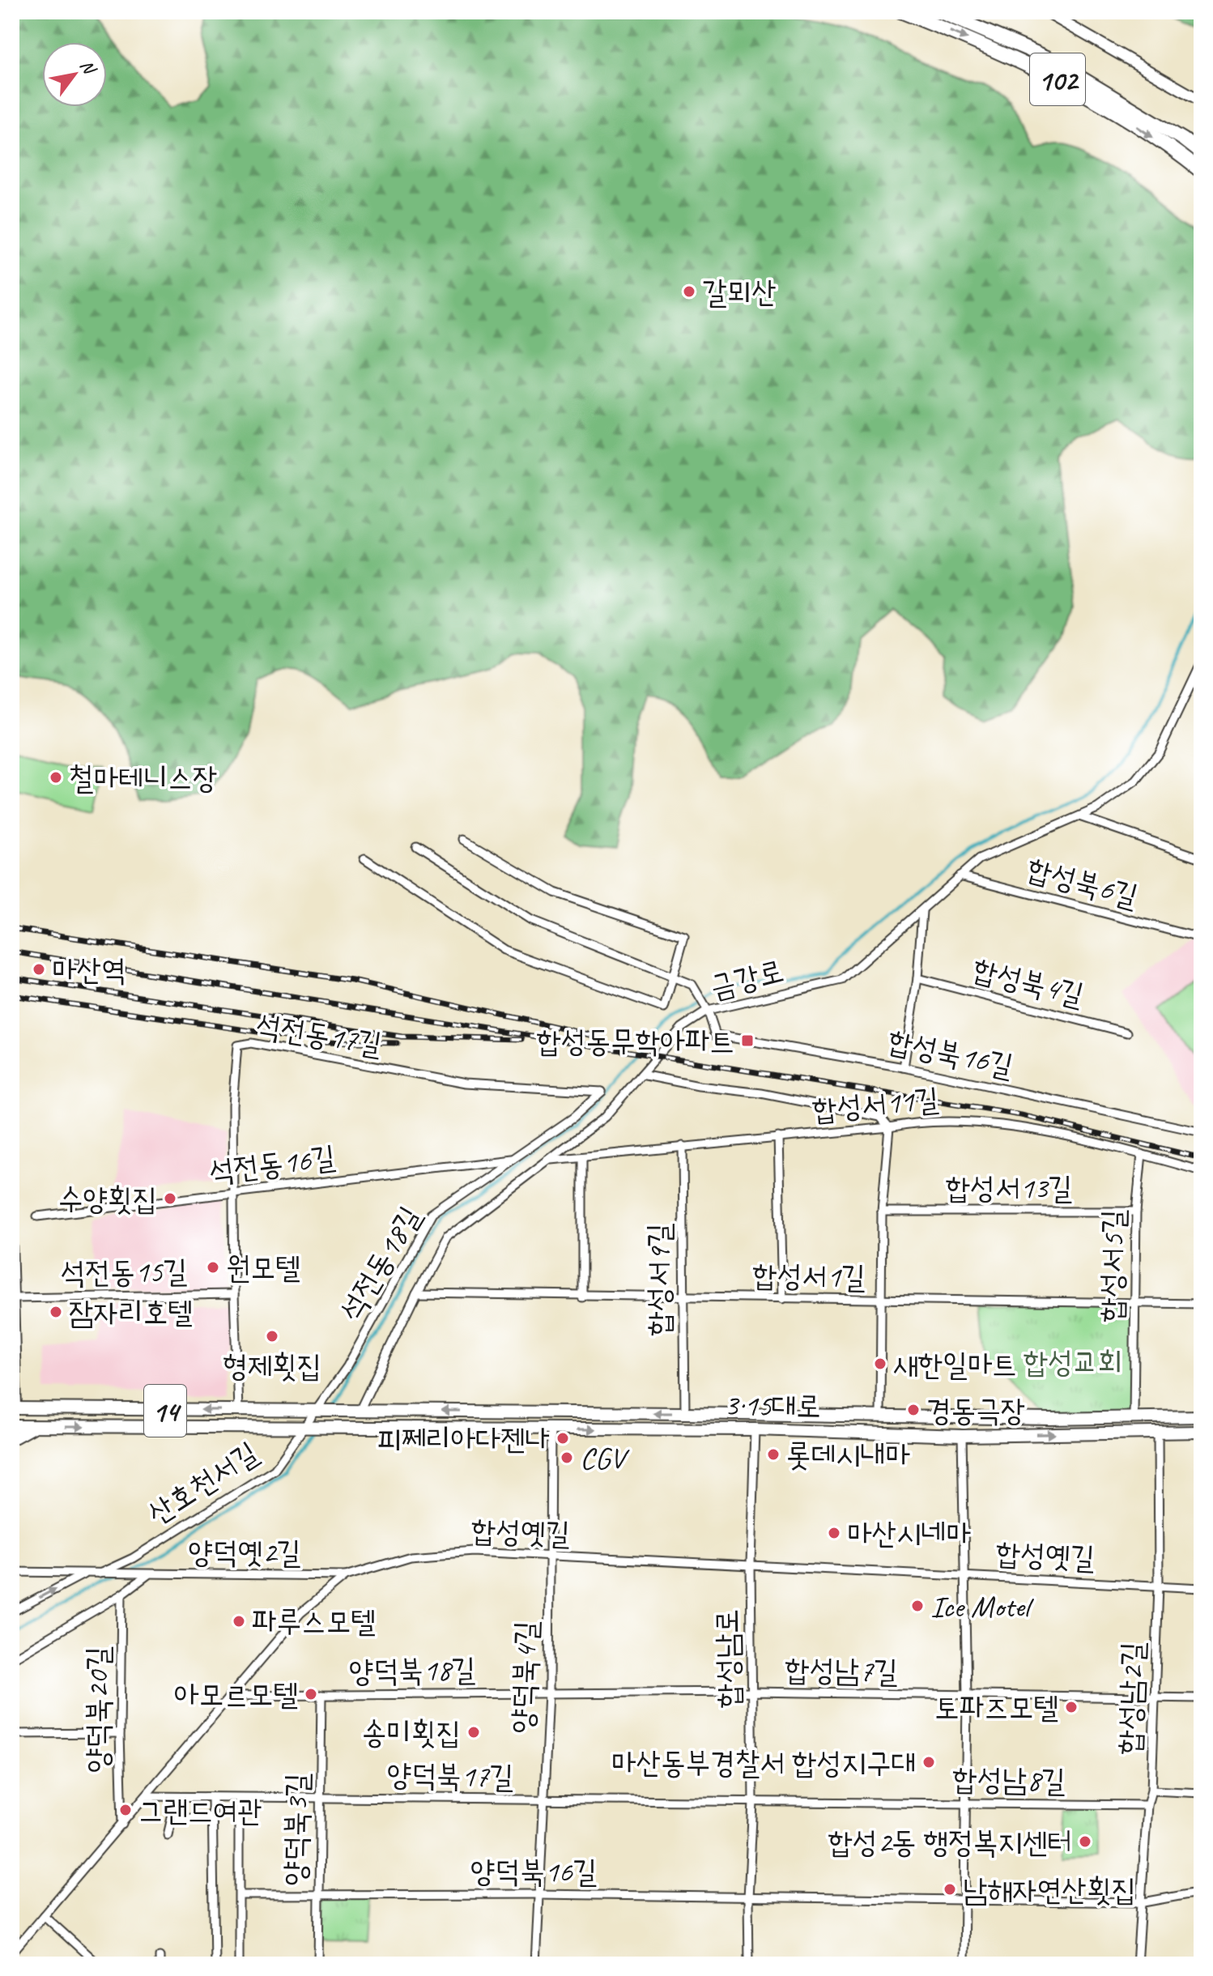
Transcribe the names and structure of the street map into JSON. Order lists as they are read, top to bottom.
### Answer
{
  "streets": {
    "highway": ["102"],
    "main road": ["3·15대로", "14"],
    "street": [
      "합성북6길",
      "금강로",
      "합성북4길",
      "석전동17길",
      "합성북16길",
      "합성서11길",
      "석전동16길",
      "합성서13길",
      "석전동18길",
      "합성서5길",
      "석전동15길",
      "합성서1길",
      "합성서9길",
      "산호천서길",
      "합성옛길",
      "양덕옛2길",
      "합성남로",
      "양덕북18길",
      "합성남7길",
      "양덕북4길",
      "합성남2길",
      "양덕북20길",
      "양덕북17길",
      "합성남8길",
      "양덕북3길",
      "양덕북16길"
    ]
  },
  "crossings": [
    ["합성북6길", "금강로"],
    ["금강로", "합성북16길"],
    ["금강로", "합성서11길"],
    ["금강로", "합성서1길"],
    ["금강로", "3·15대로"],
    ["금강로", "14"],
    ["석전동17길", "석전동16길"],
    ["석전동17길", "석전동18길"],
    ["석전동17길", "석전동15길"],
    ["석전동17길", "14"],
    ["합성서11길", "합성서5길"],
    ["합성서11길", "합성서9길"],
    ["석전동16길", "석전동18길"],
    ["합성서13길", "합성서5길"],
    ["석전동18길", "14"],
    ["석전동18길", "산호천서길"],
    ["합성서5길", "합성서1길"],
    ["합성서5길", "3·15대로"],
    ["합성서1길", "합성서9길"],
    ["합성서9길", "3·15대로"],
    ["3·15대로", "14"],
    ["3·15대로", "산호천서길"],
    ["3·15대로", "합성남로"],
    ["3·15대로", "양덕북4길"],
    ["3·15대로", "합성남2길"],
    ["14", "산호천서길"],
    ["산호천서길", "양덕옛2길"],
    ["합성옛길", "양덕옛2길"],
    ["합성옛길", "합성남로"],
    ["합성옛길", "양덕북18길"],
    ["합성옛길", "양덕북4길"],
    ["합성옛길", "합성남2길"],
    ["합성옛길", "양덕북20길"],
    ["합성옛길", "양덕북17길"],
    ["합성남로", "양덕북18길"],
    ["합성남로", "합성남7길"],
    ["합성남로", "양덕북17길"],
    ["합성남로", "합성남8길"],
    ["합성남로", "양덕북16길"],
    ["양덕북18길", "합성남7길"],
    ["양덕북18길", "양덕북4길"],
    ["양덕북18길", "양덕북3길"],
    ["합성남7길", "합성남2길"],
    ["양덕북4길", "양덕북17길"],
    ["양덕북4길", "양덕북16길"],
    ["합성남2길", "합성남8길"],
    ["합성남2길", "양덕북16길"],
    ["양덕북17길", "합성남8길"],
    ["양덕북17길", "양덕북3길"],
    ["양덕북3길", "양덕북16길"]
  ],
  "parks": ["합성교회"],
  "places": {
    "other": [
      "갈뫼산",
      "철마테니스장",
      "마산역",
      "수양횟집",
      "원모텔",
      "잠자리호텔",
      "형제횟집",
      "새한일마트",
      "경동극장",
      "피쩨리아다젠나",
      "롯데시내마",
      "CGV",
      "마산시네마",
      "Ice Motel",
      "파루스모텔",
      "아모르모텔",
      "토파즈모텔",
      "송미횟집",
      "마산동부경찰서 합성지구대",
      "그랜드여관",
      "합성2동 행정복지센터",
      "남해자연산횟집"
    ],
    "transit": ["합성동무학아파트"]
  },
  "north": "top right"
}
